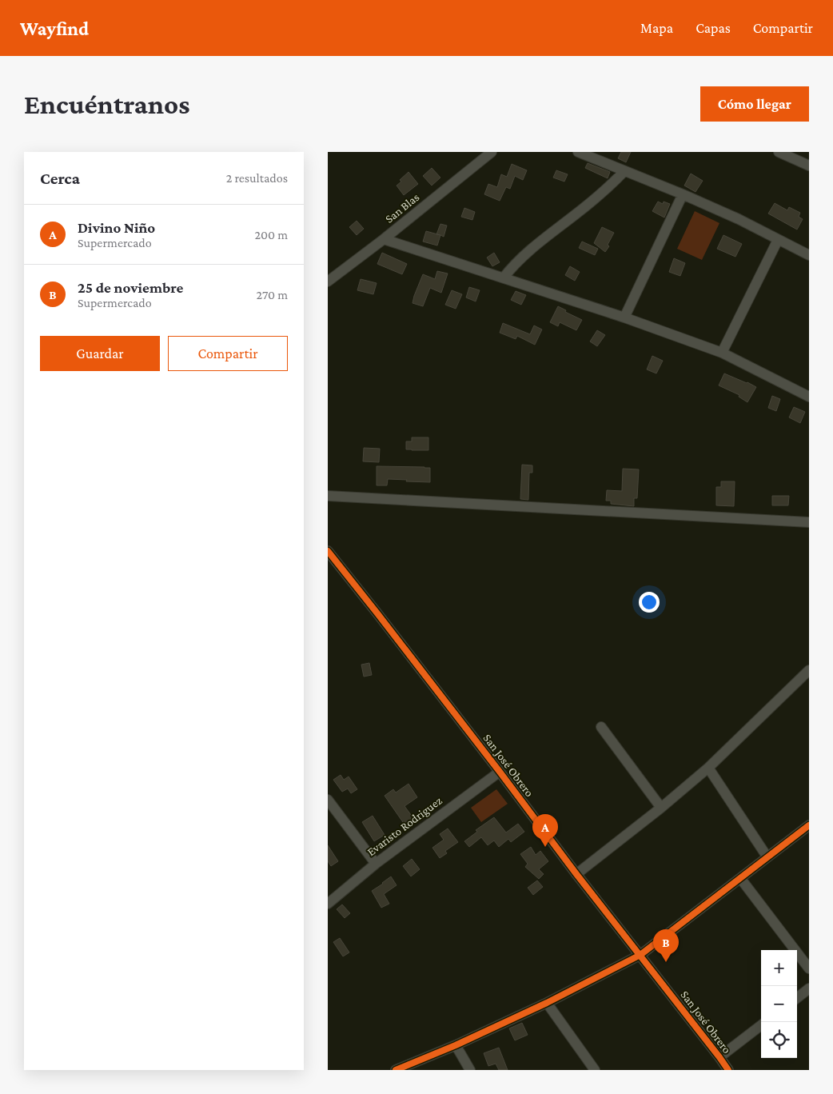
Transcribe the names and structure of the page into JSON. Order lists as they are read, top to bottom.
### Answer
{
  "streets": {
    "street": ["San Blas", "San José Obrero", "Evaristo Rodriguez"]
  },
  "crossings": [
    ["San José Obrero", "Evaristo Rodriguez"]
  ],
  "page": {
    "header": "Wayfind",
    "nav": ["Mapa", "Capas", "Compartir"],
    "buttons": [
      "Cómo llegar",
      ["Guardar", "Compartir"]
    ],
    "title": "Encuéntranos",
    "heading": ["Cerca", "2 resultados"],
    "list": [
      {
        "mark": "A",
        "name": "Divino Niño",
        "note": "Supermercado",
        "value": "200 m"
      },
      {
        "mark": "B",
        "name": "25 de noviembre",
        "note": "Supermercado",
        "value": "270 m"
      }
    ],
    "pins": ["A", "B"],
    "map_buttons": ["+", "−"]
  }
}
